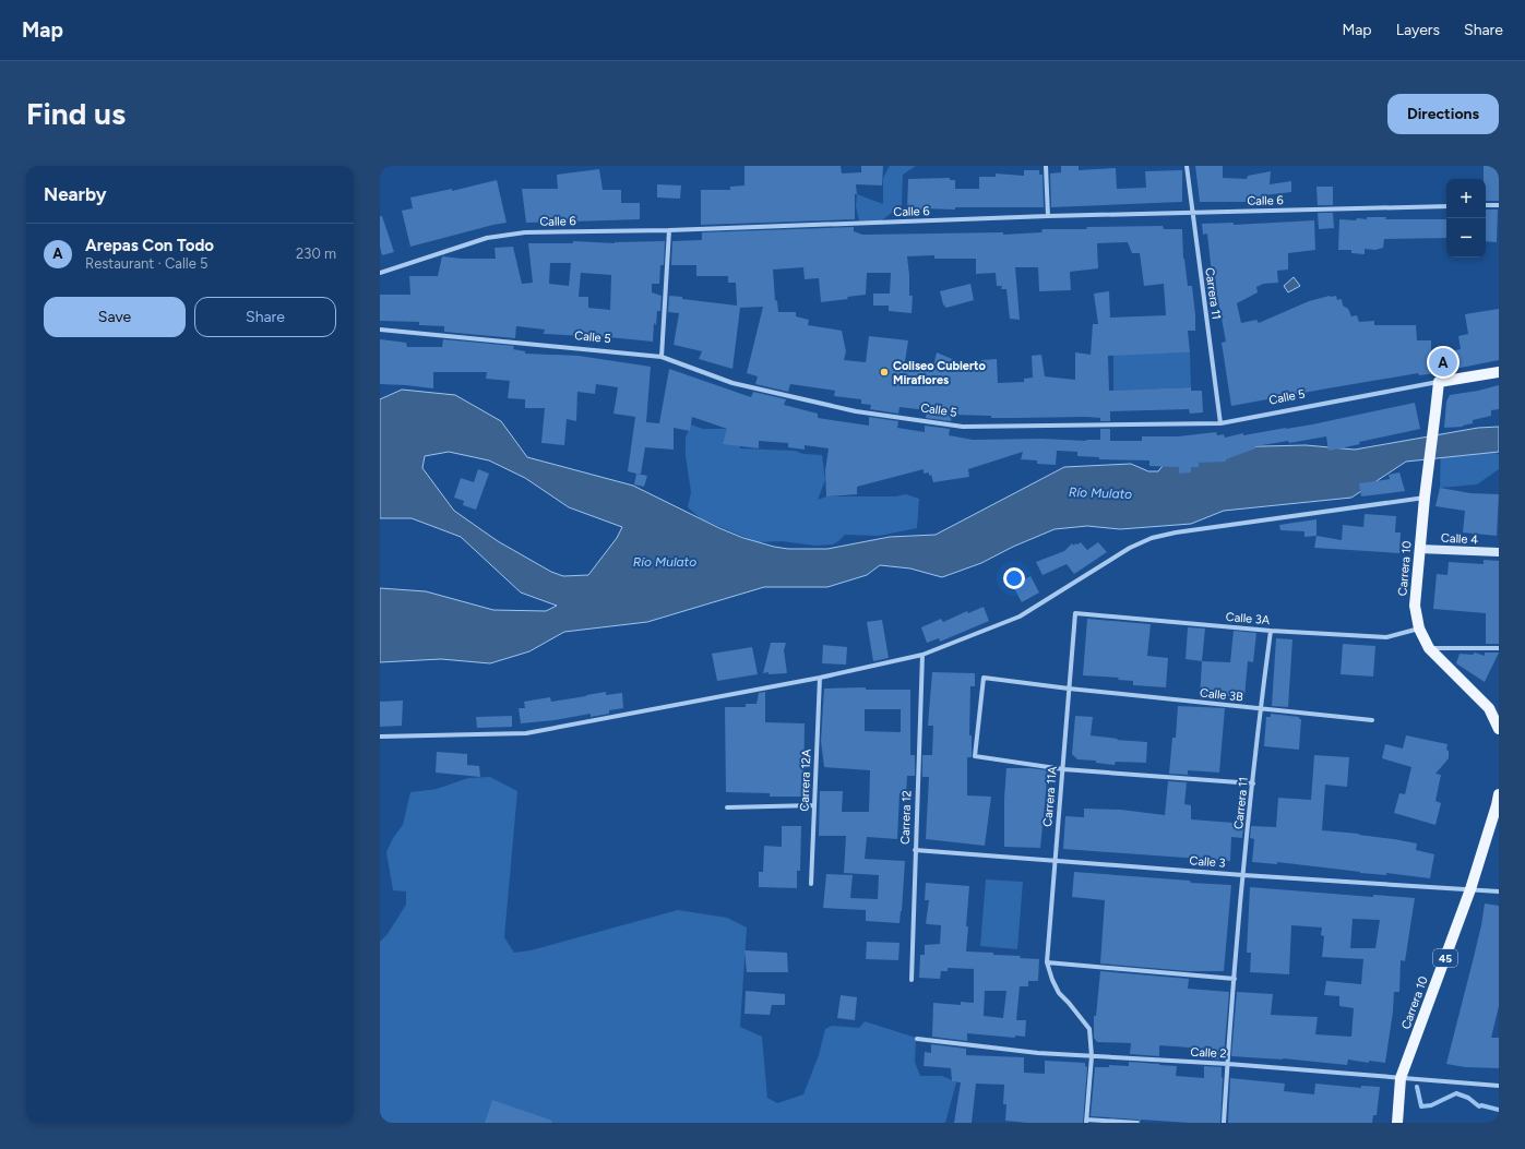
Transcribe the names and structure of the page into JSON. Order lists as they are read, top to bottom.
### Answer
{
  "streets": {
    "main road": [
      "Calle 5",
      "Calle 4",
      "Carrera 10",
      "45"
    ],
    "street": [
      "Calle 6",
      "Carrera 11",
      "Calle 3A",
      "Calle 3B",
      "Carrera 12A",
      "Carrera 11A",
      "Carrera 12",
      "Calle 3",
      "Calle 2"
    ]
  },
  "crossings": [
    ["Calle 6", "Carrera 11"],
    ["Carrera 11", "Calle 5"],
    ["Carrera 11", "Calle 3A"],
    ["Carrera 11", "Calle 3B"],
    ["Carrera 11", "Calle 3"],
    ["Carrera 11", "Calle 2"],
    ["Calle 5", "Carrera 10"],
    ["Calle 4", "Carrera 10"],
    ["Carrera 10", "Calle 3A"],
    ["Carrera 10", "Calle 3"],
    ["Carrera 10", "Calle 2"],
    ["Calle 3A", "Carrera 11A"],
    ["Calle 3B", "Carrera 11A"],
    ["Carrera 11A", "Calle 3"],
    ["Carrera 11A", "Calle 2"],
    ["Carrera 12", "Calle 3"]
  ],
  "water": ["Río Mulato"],
  "places": ["Coliseo Cubierto Miraflores"],
  "page": {
    "header": "Map",
    "nav": ["Map", "Layers", "Share"],
    "buttons": [
      "Directions",
      ["Save", "Share"]
    ],
    "title": "Find us",
    "heading": "Nearby",
    "map_buttons": ["+", "−"],
    "list": [
      {
        "mark": "A",
        "name": "Arepas Con Todo",
        "note": "Restaurant · Calle 5",
        "value": "230 m"
      }
    ],
    "pins": "A"
  }
}
